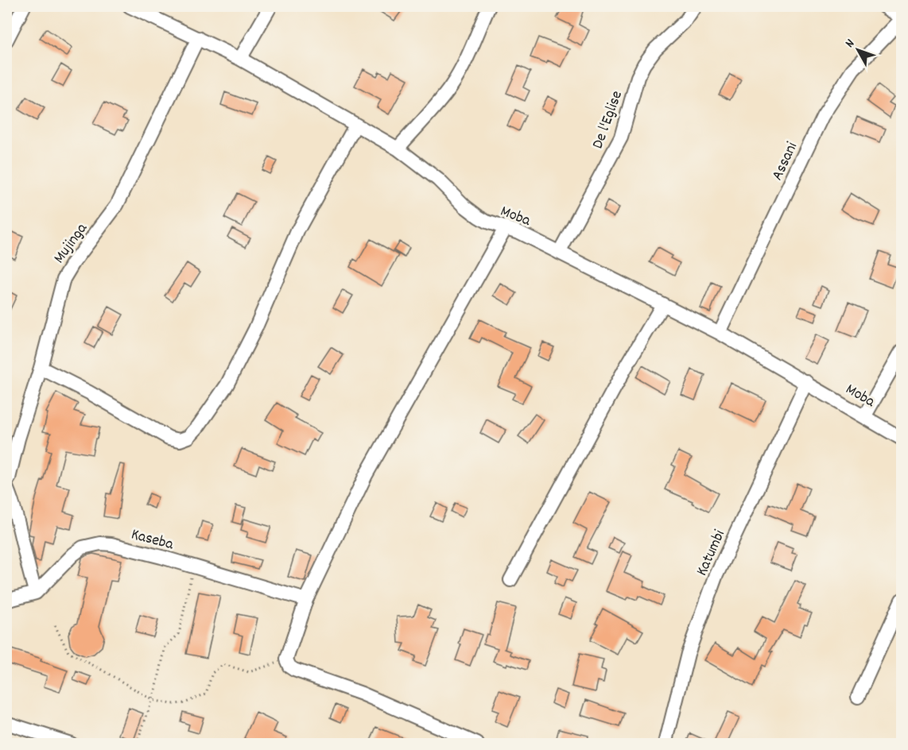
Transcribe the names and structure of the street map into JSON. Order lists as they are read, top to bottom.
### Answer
{
  "streets": {
    "street": [
      "De l'Eglise",
      "Assani",
      "Moba",
      "Mujinga",
      "Kaseba",
      "Katumbi"
    ]
  },
  "crossings": [
    ["De l'Eglise", "Moba"],
    ["Assani", "Moba"],
    ["Moba", "Mujinga"],
    ["Moba", "Katumbi"]
  ],
  "north": "top left"
}
